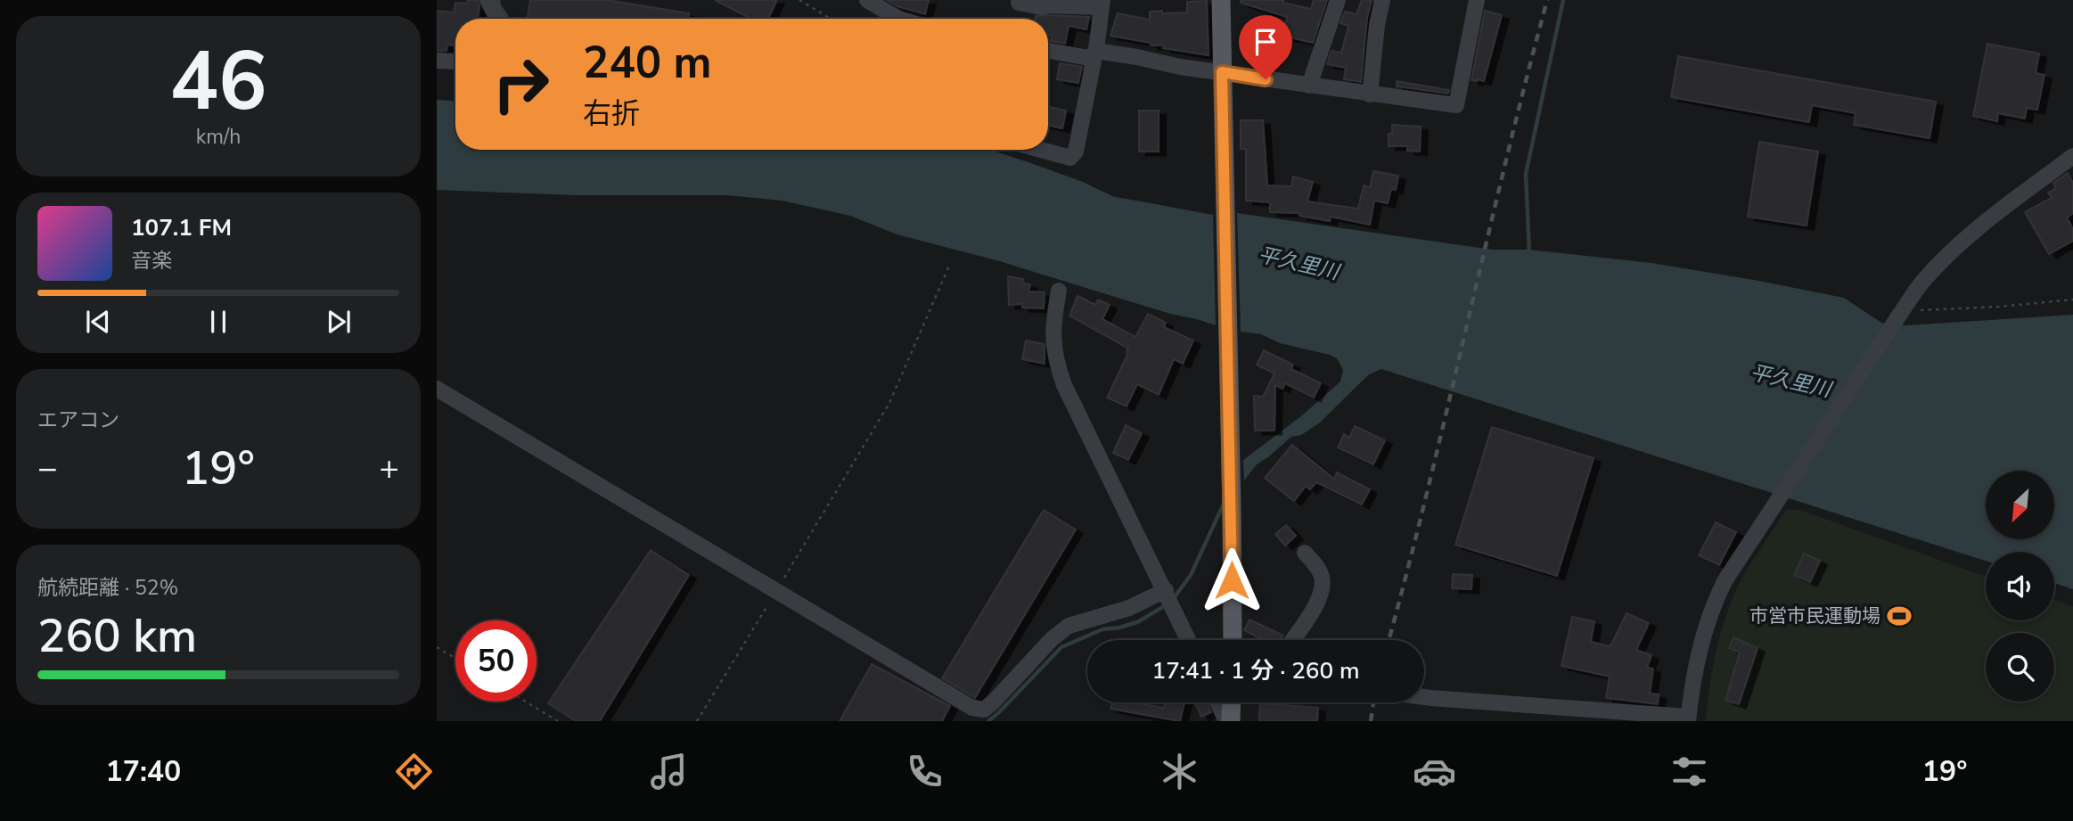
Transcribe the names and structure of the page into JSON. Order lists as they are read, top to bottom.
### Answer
{
  "water": ["平久里川"],
  "places": {
    "sports": ["市営市民運動場"]
  },
  "north": "bottom left",
  "page": {
    "tile": [
      ["46", "km/h"],
      "エアコン",
      ["航続距離 · 52%", "260 km"]
    ],
    "turn": ["240 m", "右折"],
    "song": ["107.1 FM", "音楽"],
    "heat": ["−", "19°", "+"],
    "limit": "50",
    "trip": "17:41 · 1 分 · 260 m",
    "tabs": ["17:40", "19°"]
  }
}
